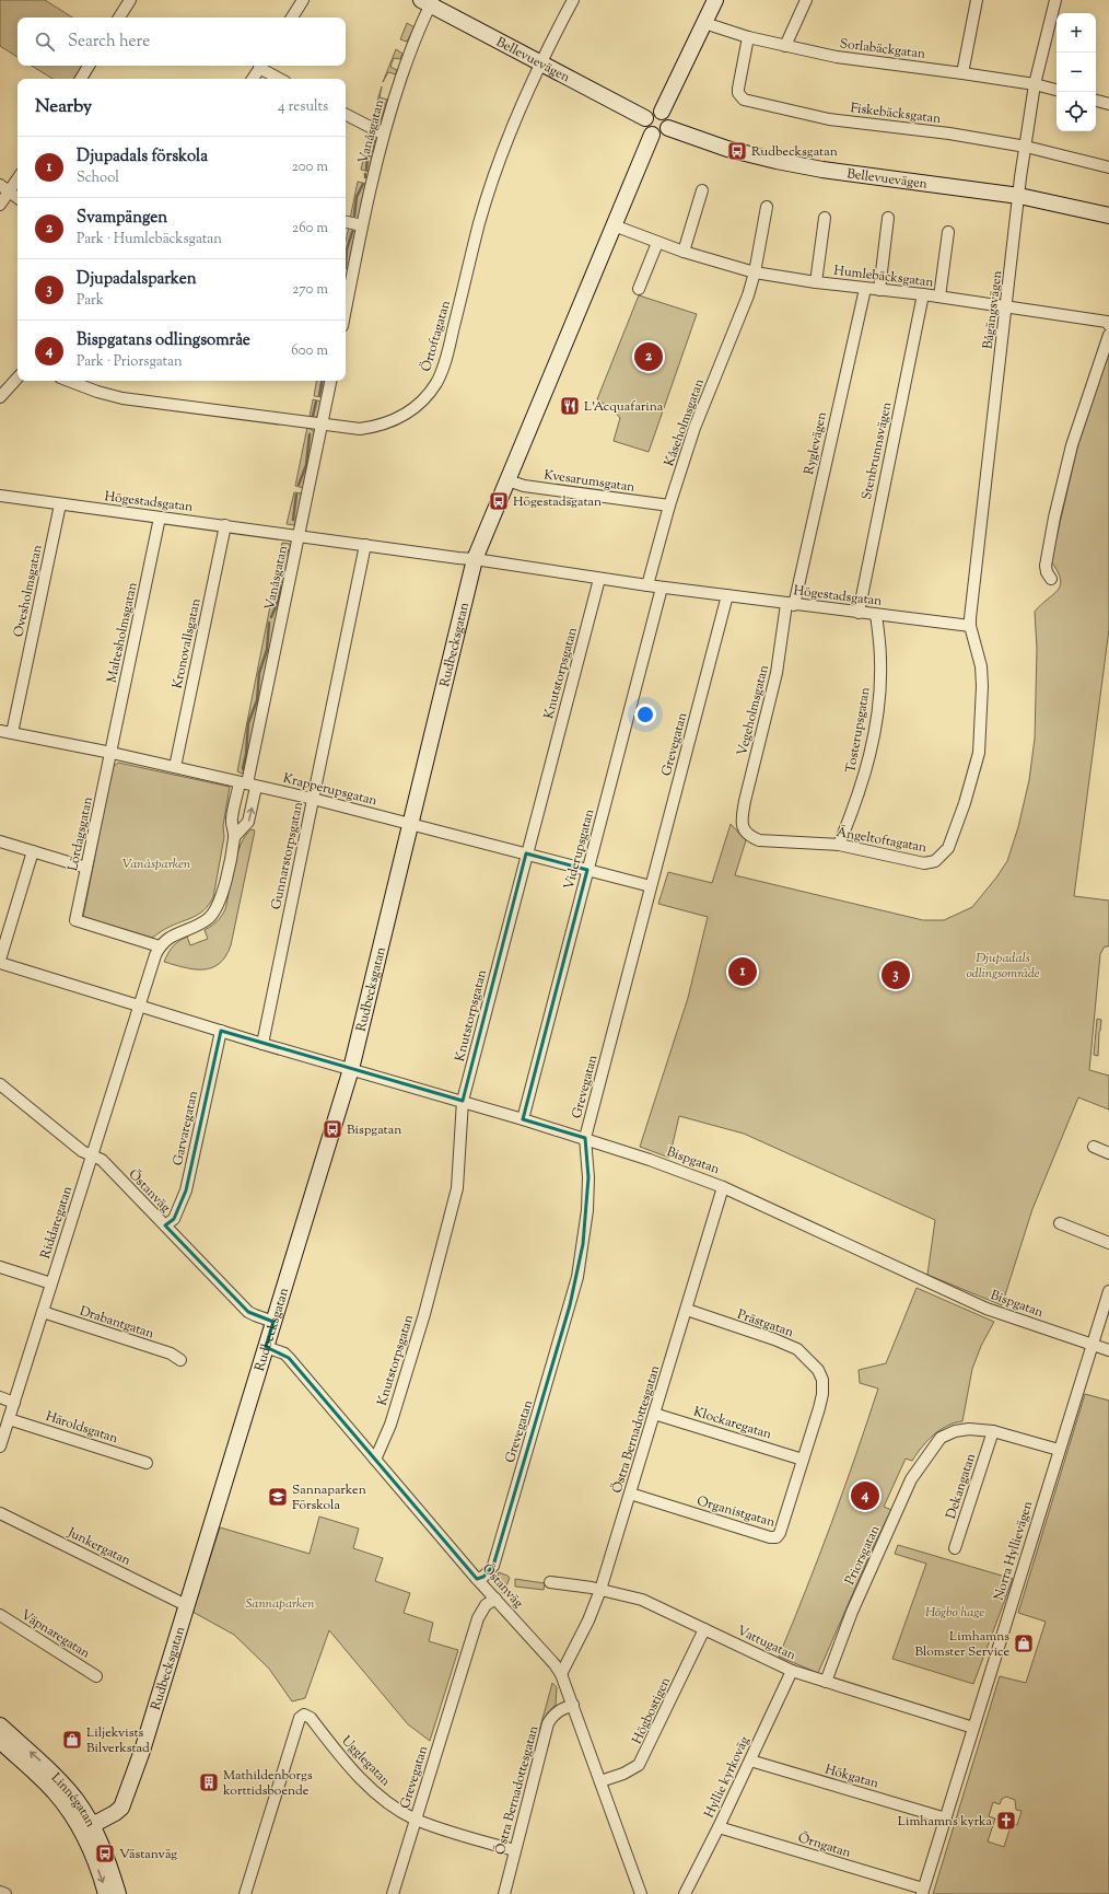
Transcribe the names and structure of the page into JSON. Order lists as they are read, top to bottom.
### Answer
{
  "streets": {
    "street": [
      "Sorlabäckgatan",
      "Bellevuevägen",
      "Fiskebäcksgatan",
      "Vanåsgatan",
      "Humlebäcksgatan",
      "Bågängsvägen",
      "Örtoftagatan",
      "Kåseholmsgatan",
      "Ryglevägen",
      "Stenbrunnsvägen",
      "Kvesarumsgatan",
      "Högestadsgatan",
      "Ovesholmsgatan",
      "Maltesholmsgatan",
      "Kronovallsgatan",
      "Rudbecksgatan",
      "Knutstorpsgatan",
      "Vegeholmsgatan",
      "Tosterupsgatan",
      "Grevegatan",
      "Krapperupsgatan",
      "Lördagsgatan",
      "Ängeltoftagatan",
      "Viderupsgatan",
      "Gunnarstorpsgatan",
      "Garvaregatan",
      "Bispgatan",
      "Östanväg",
      "Riddaregatan",
      "Drabantgatan",
      "Prästgatan",
      "Klockaregatan",
      "Häroldsgatan",
      "Östra Bernadottesgatan",
      "Dekangatan",
      "Organistgatan",
      "Junkergatan",
      "Norra Hyllievägen",
      "Priorsgatan",
      "Väpnaregatan",
      "Vattugatan",
      "Högbostigen",
      "Ugglegatan",
      "Hökgatan",
      "Hyllie kyrkoväg",
      "Linnégatan",
      "Örngatan"
    ]
  },
  "crossings": [
    ["Sorlabäckgatan", "Fiskebäcksgatan"],
    ["Sorlabäckgatan", "Bågängsvägen"],
    ["Bellevuevägen", "Vanåsgatan"],
    ["Bellevuevägen", "Bågängsvägen"],
    ["Bellevuevägen", "Örtoftagatan"],
    ["Bellevuevägen", "Rudbecksgatan"],
    ["Fiskebäcksgatan", "Bågängsvägen"],
    ["Vanåsgatan", "Örtoftagatan"],
    ["Vanåsgatan", "Högestadsgatan"],
    ["Vanåsgatan", "Krapperupsgatan"],
    ["Humlebäcksgatan", "Bågängsvägen"],
    ["Humlebäcksgatan", "Kåseholmsgatan"],
    ["Humlebäcksgatan", "Ryglevägen"],
    ["Humlebäcksgatan", "Stenbrunnsvägen"],
    ["Humlebäcksgatan", "Rudbecksgatan"],
    ["Bågängsvägen", "Högestadsgatan"],
    ["Bågängsvägen", "Ängeltoftagatan"],
    ["Kåseholmsgatan", "Kvesarumsgatan"],
    ["Kåseholmsgatan", "Högestadsgatan"],
    ["Ryglevägen", "Högestadsgatan"],
    ["Ryglevägen", "Vegeholmsgatan"],
    ["Stenbrunnsvägen", "Högestadsgatan"],
    ["Kvesarumsgatan", "Rudbecksgatan"],
    ["Högestadsgatan", "Ovesholmsgatan"],
    ["Högestadsgatan", "Maltesholmsgatan"],
    ["Högestadsgatan", "Kronovallsgatan"],
    ["Högestadsgatan", "Rudbecksgatan"],
    ["Högestadsgatan", "Knutstorpsgatan"],
    ["Högestadsgatan", "Vegeholmsgatan"],
    ["Högestadsgatan", "Tosterupsgatan"],
    ["Högestadsgatan", "Grevegatan"],
    ["Högestadsgatan", "Ängeltoftagatan"],
    ["Högestadsgatan", "Viderupsgatan"],
    ["Högestadsgatan", "Gunnarstorpsgatan"],
    ["Ovesholmsgatan", "Krapperupsgatan"],
    ["Maltesholmsgatan", "Krapperupsgatan"],
    ["Maltesholmsgatan", "Lördagsgatan"],
    ["Kronovallsgatan", "Krapperupsgatan"],
    ["Rudbecksgatan", "Krapperupsgatan"],
    ["Rudbecksgatan", "Bispgatan"],
    ["Rudbecksgatan", "Östanväg"],
    ["Rudbecksgatan", "Junkergatan"],
    ["Rudbecksgatan", "Linnégatan"],
    ["Knutstorpsgatan", "Krapperupsgatan"],
    ["Knutstorpsgatan", "Bispgatan"],
    ["Knutstorpsgatan", "Östanväg"],
    ["Vegeholmsgatan", "Ängeltoftagatan"],
    ["Tosterupsgatan", "Ängeltoftagatan"],
    ["Grevegatan", "Krapperupsgatan"],
    ["Grevegatan", "Bispgatan"],
    ["Grevegatan", "Östanväg"],
    ["Grevegatan", "Ugglegatan"],
    ["Krapperupsgatan", "Lördagsgatan"],
    ["Krapperupsgatan", "Viderupsgatan"],
    ["Krapperupsgatan", "Gunnarstorpsgatan"],
    ["Viderupsgatan", "Bispgatan"],
    ["Gunnarstorpsgatan", "Bispgatan"],
    ["Garvaregatan", "Bispgatan"],
    ["Garvaregatan", "Östanväg"],
    ["Bispgatan", "Riddaregatan"],
    ["Bispgatan", "Östra Bernadottesgatan"],
    ["Bispgatan", "Norra Hyllievägen"],
    ["Östanväg", "Riddaregatan"],
    ["Östanväg", "Östra Bernadottesgatan"],
    ["Östanväg", "Högbostigen"],
    ["Riddaregatan", "Drabantgatan"],
    ["Riddaregatan", "Häroldsgatan"],
    ["Prästgatan", "Östra Bernadottesgatan"],
    ["Prästgatan", "Organistgatan"],
    ["Klockaregatan", "Östra Bernadottesgatan"],
    ["Klockaregatan", "Organistgatan"],
    ["Östra Bernadottesgatan", "Organistgatan"],
    ["Östra Bernadottesgatan", "Vattugatan"],
    ["Östra Bernadottesgatan", "Ugglegatan"],
    ["Dekangatan", "Priorsgatan"],
    ["Norra Hyllievägen", "Priorsgatan"],
    ["Norra Hyllievägen", "Vattugatan"],
    ["Norra Hyllievägen", "Hökgatan"],
    ["Norra Hyllievägen", "Örngatan"],
    ["Priorsgatan", "Vattugatan"],
    ["Vattugatan", "Högbostigen"],
    ["Vattugatan", "Hyllie kyrkoväg"],
    ["Hökgatan", "Hyllie kyrkoväg"],
    ["Hyllie kyrkoväg", "Örngatan"]
  ],
  "parks": [
    "Vanåsparken",
    "Djupadals odlingsområde",
    "Sannaparken",
    "Högbo hage"
  ],
  "places": {
    "bus stop": [
      "Rudbecksgatan",
      "Högestadsgatan",
      "Bispgatan",
      "Västanväg"
    ],
    "restaurant": ["L'Acquafarina"],
    "school or university": ["Sannaparken Förskola"],
    "shop": ["Limhamns Blomster Service", "Liljekvists Bilverkstad"],
    "building": ["Mathildenborgs korttidsboende"],
    "church": ["Limhamns kyrka"]
  },
  "page": {
    "map_buttons": ["+", "−"],
    "search": "Search here",
    "heading": ["Nearby", "4 results"],
    "list": [
      {
        "mark": "1",
        "name": "Djupadals förskola",
        "note": "School",
        "value": "200 m"
      },
      {
        "mark": "2",
        "name": "Svampängen",
        "note": "Park · Humlebäcksgatan",
        "value": "260 m"
      },
      {
        "mark": "3",
        "name": "Djupadalsparken",
        "note": "Park",
        "value": "270 m"
      },
      {
        "mark": "4",
        "name": "Bispgatans odlingsområe",
        "note": "Park · Priorsgatan",
        "value": "600 m"
      }
    ],
    "pins": [
      "2",
      "1",
      "3",
      "4"
    ]
  }
}
